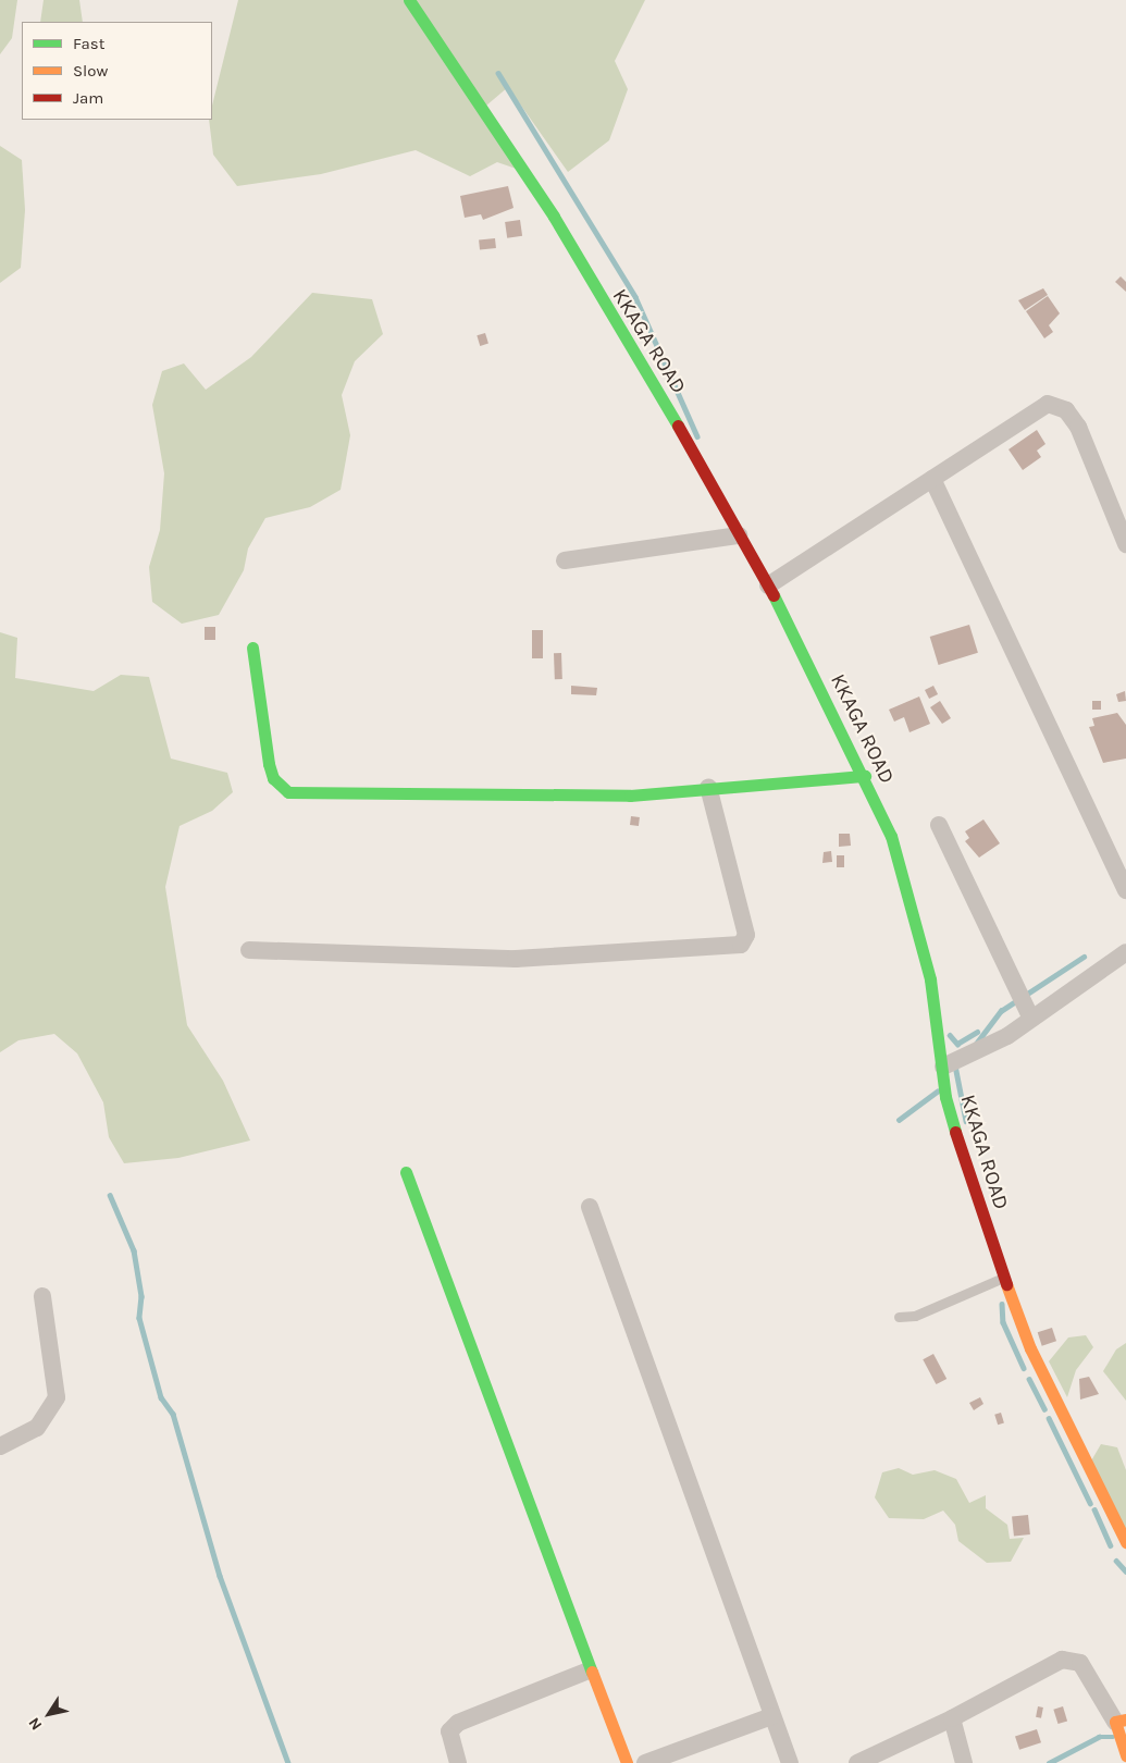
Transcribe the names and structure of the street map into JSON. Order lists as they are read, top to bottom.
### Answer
{
  "streets": {
    "street": ["KKAGA ROAD"]
  },
  "legend": ["Fast", "Slow", "Jam"],
  "north": "bottom left"
}
